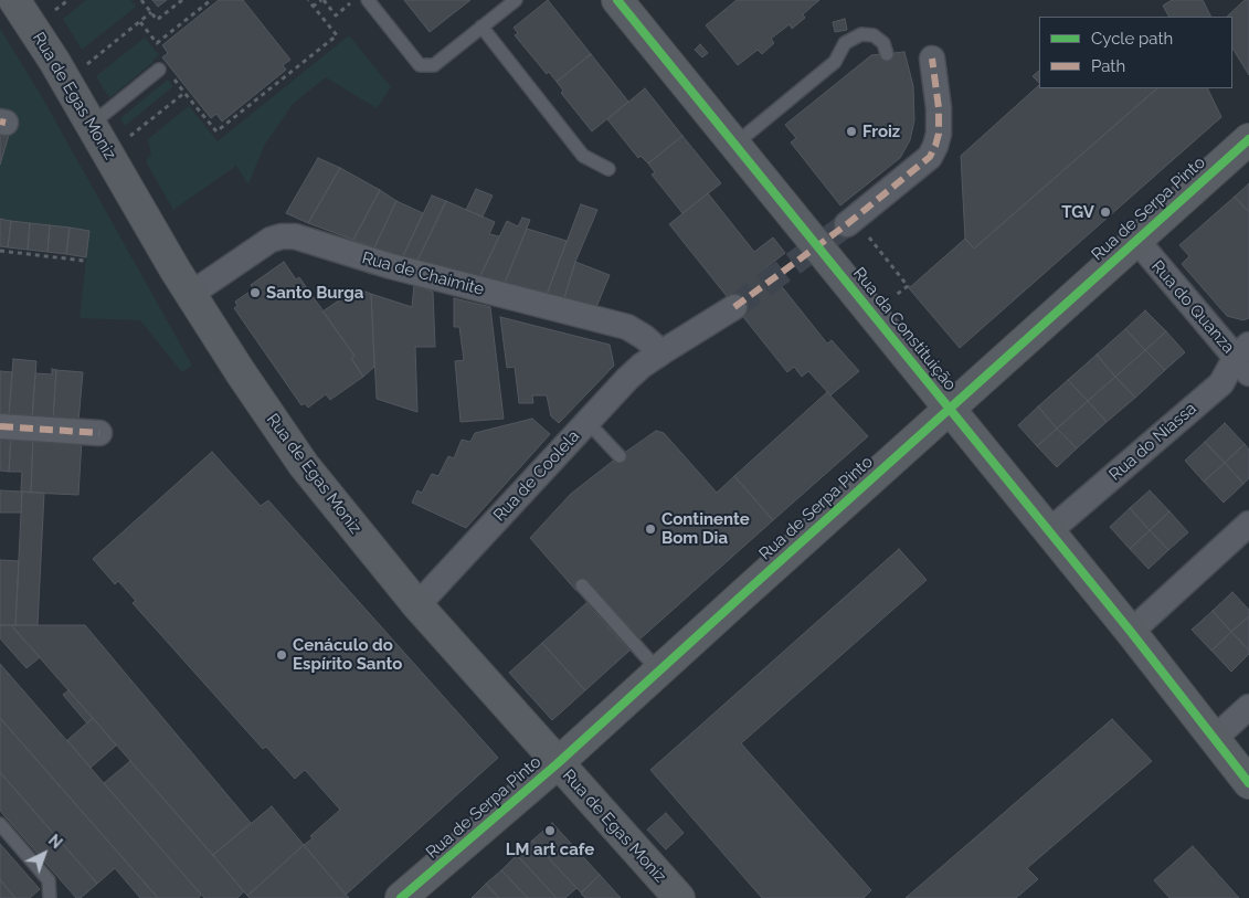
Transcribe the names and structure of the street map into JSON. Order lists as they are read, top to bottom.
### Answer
{
  "streets": {
    "main road": ["Rua de Egas Moniz", "Rua de Serpa Pinto", "Rua da Constituição"],
    "street": [
      "Rua de Chaimite",
      "Rua do Quanza",
      "Rua do Niassa",
      "Rua de Coolela"
    ]
  },
  "crossings": [
    ["Rua de Egas Moniz", "Rua de Serpa Pinto"],
    ["Rua de Egas Moniz", "Rua de Chaimite"],
    ["Rua de Egas Moniz", "Rua de Coolela"],
    ["Rua de Serpa Pinto", "Rua do Quanza"],
    ["Rua de Serpa Pinto", "Rua da Constituição"],
    ["Rua de Chaimite", "Rua de Coolela"],
    ["Rua do Quanza", "Rua do Niassa"],
    ["Rua da Constituição", "Rua do Niassa"]
  ],
  "places": [
    "Froiz",
    "TGV",
    "Santo Burga",
    "Continente Bom Dia",
    "Cenáculo do Espírito Santo",
    "LM art cafe"
  ],
  "legend": ["Cycle path", "Path"],
  "north": "top right"
}
